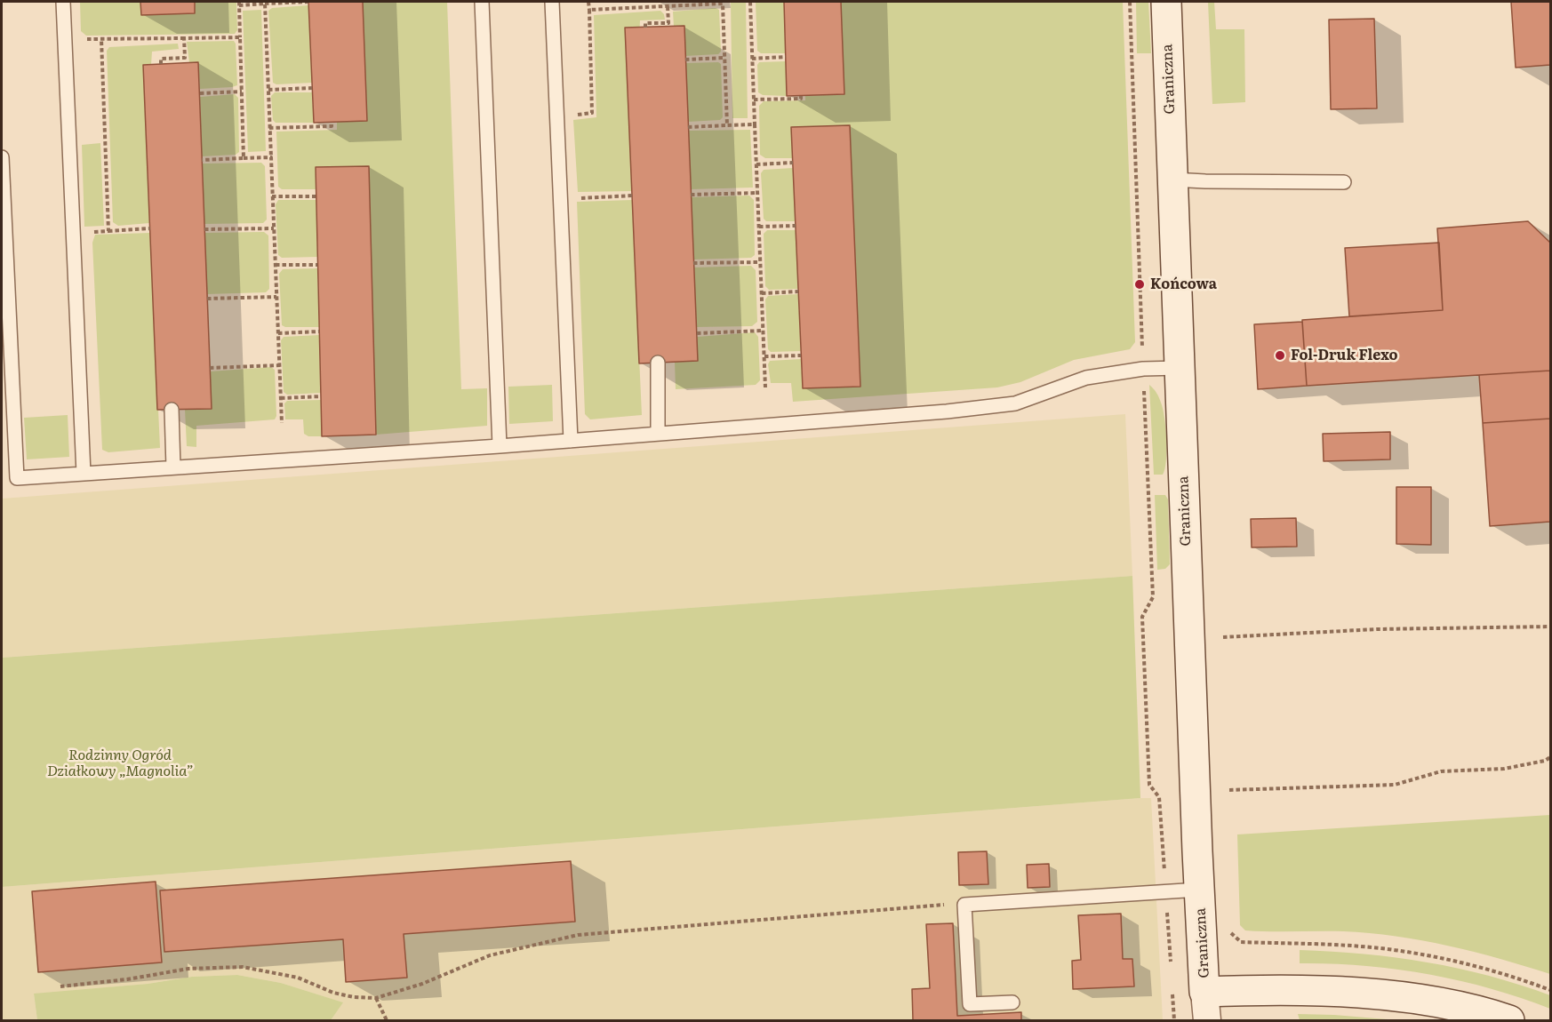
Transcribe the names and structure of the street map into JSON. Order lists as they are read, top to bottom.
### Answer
{
  "streets": {
    "street": ["Graniczna"]
  },
  "parks": ["Rodzinny Ogród Działkowy „Magnolia”"],
  "places": ["Końcowa", "Fol-Druk Flexo"]
}
